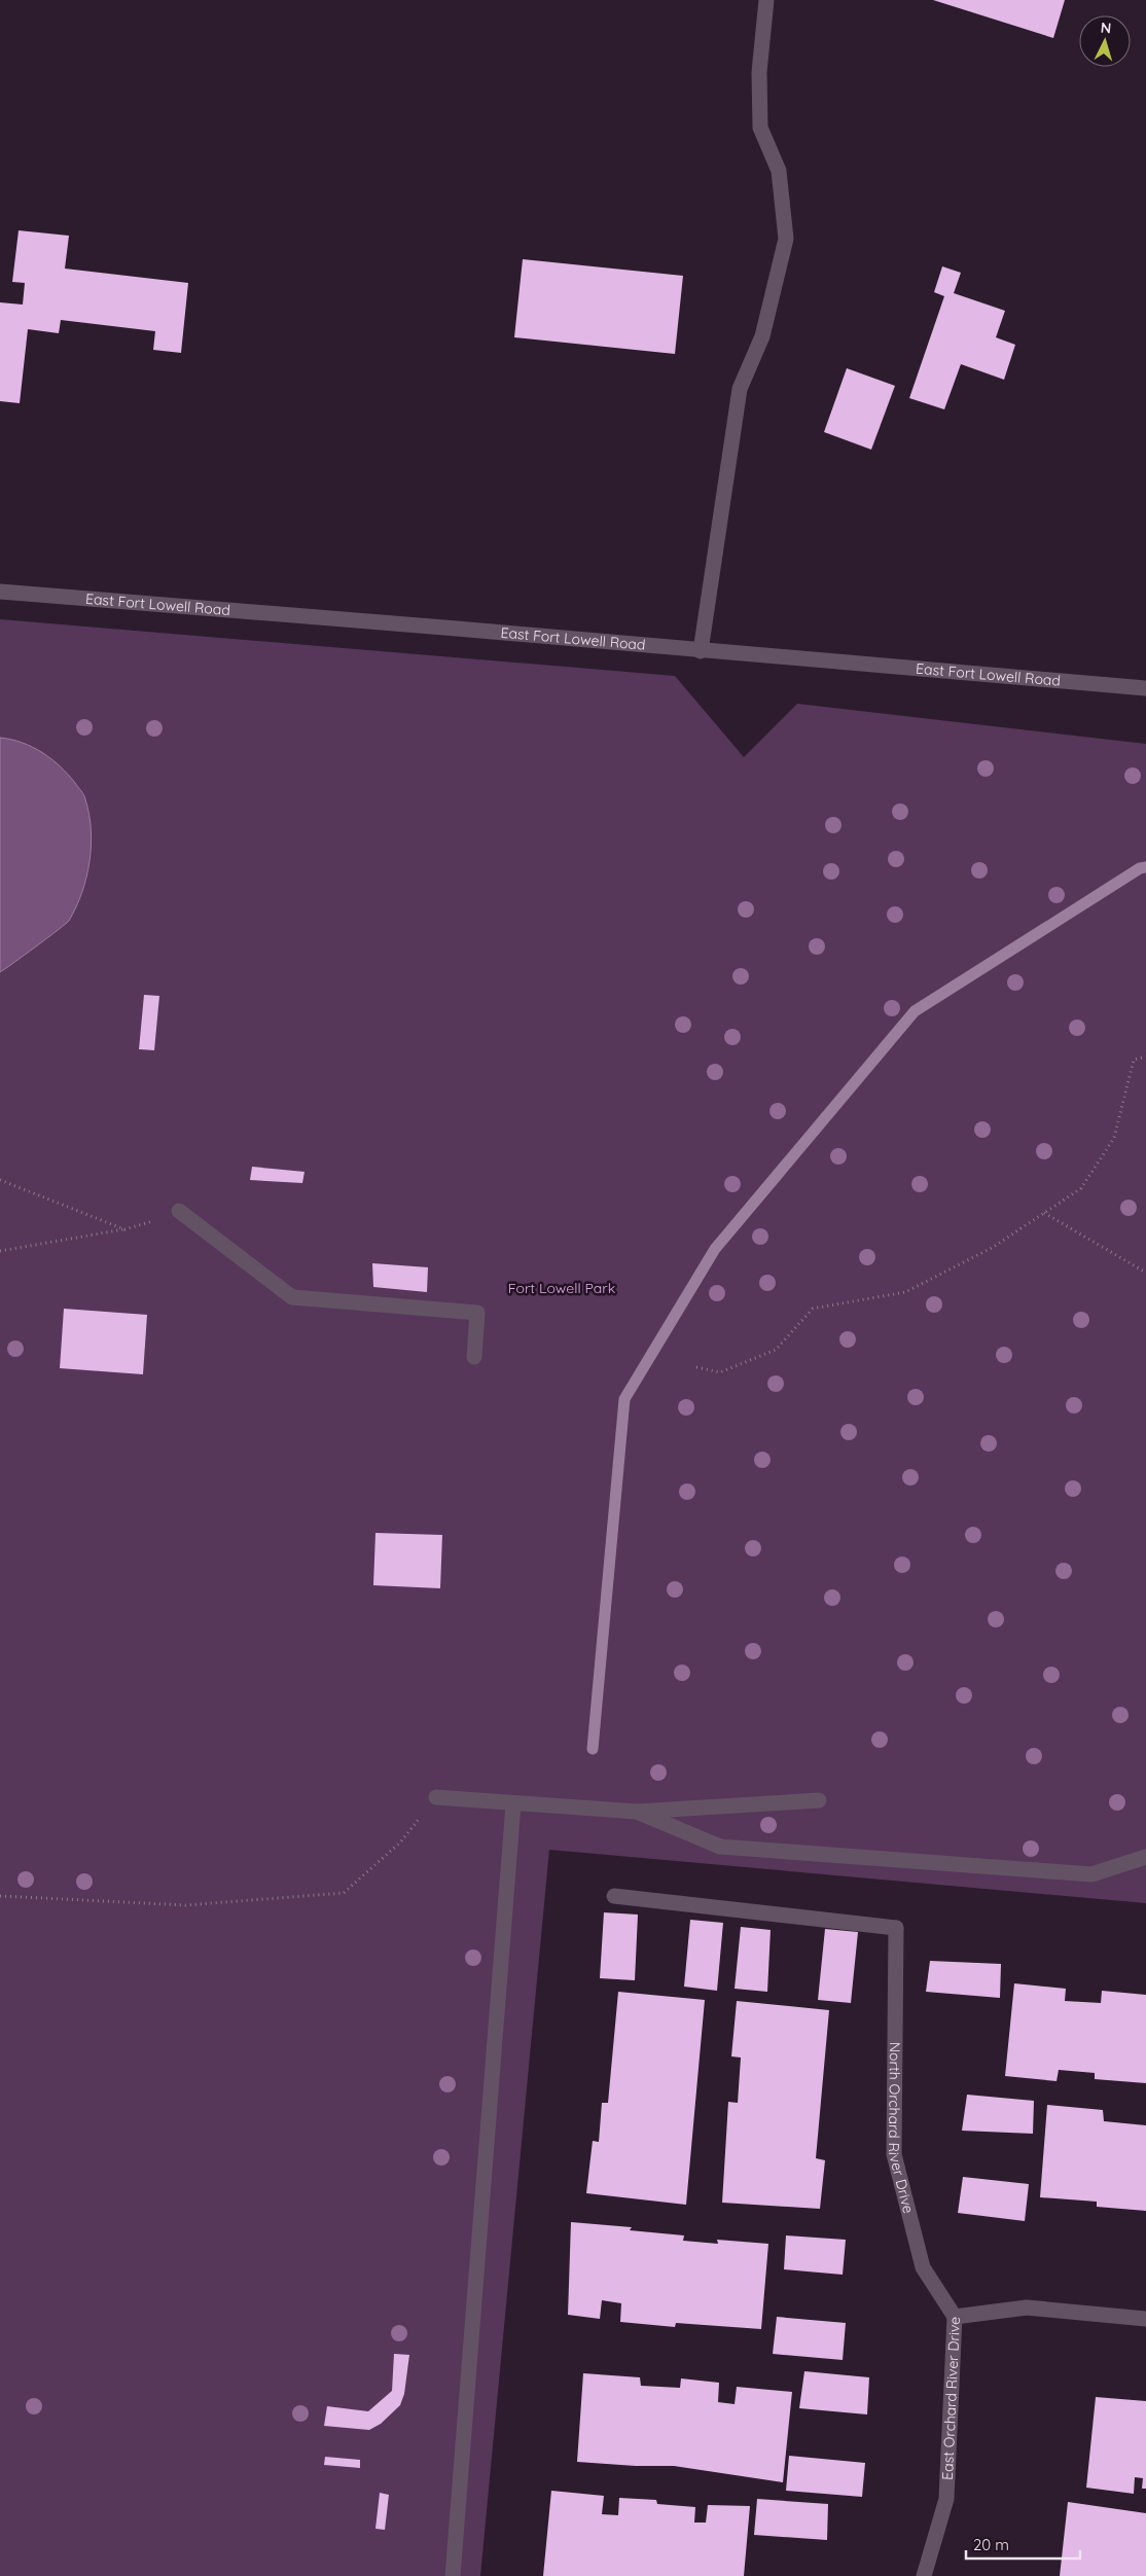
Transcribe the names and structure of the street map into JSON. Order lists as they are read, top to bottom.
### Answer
{
  "streets": {
    "street": ["East Fort Lowell Road", "North Orchard River Drive", "East Orchard River Drive"]
  },
  "crossings": [
    ["North Orchard River Drive", "East Orchard River Drive"]
  ],
  "parks": ["Fort Lowell Park"],
  "scale_bar": "20 m",
  "north": "top"
}
